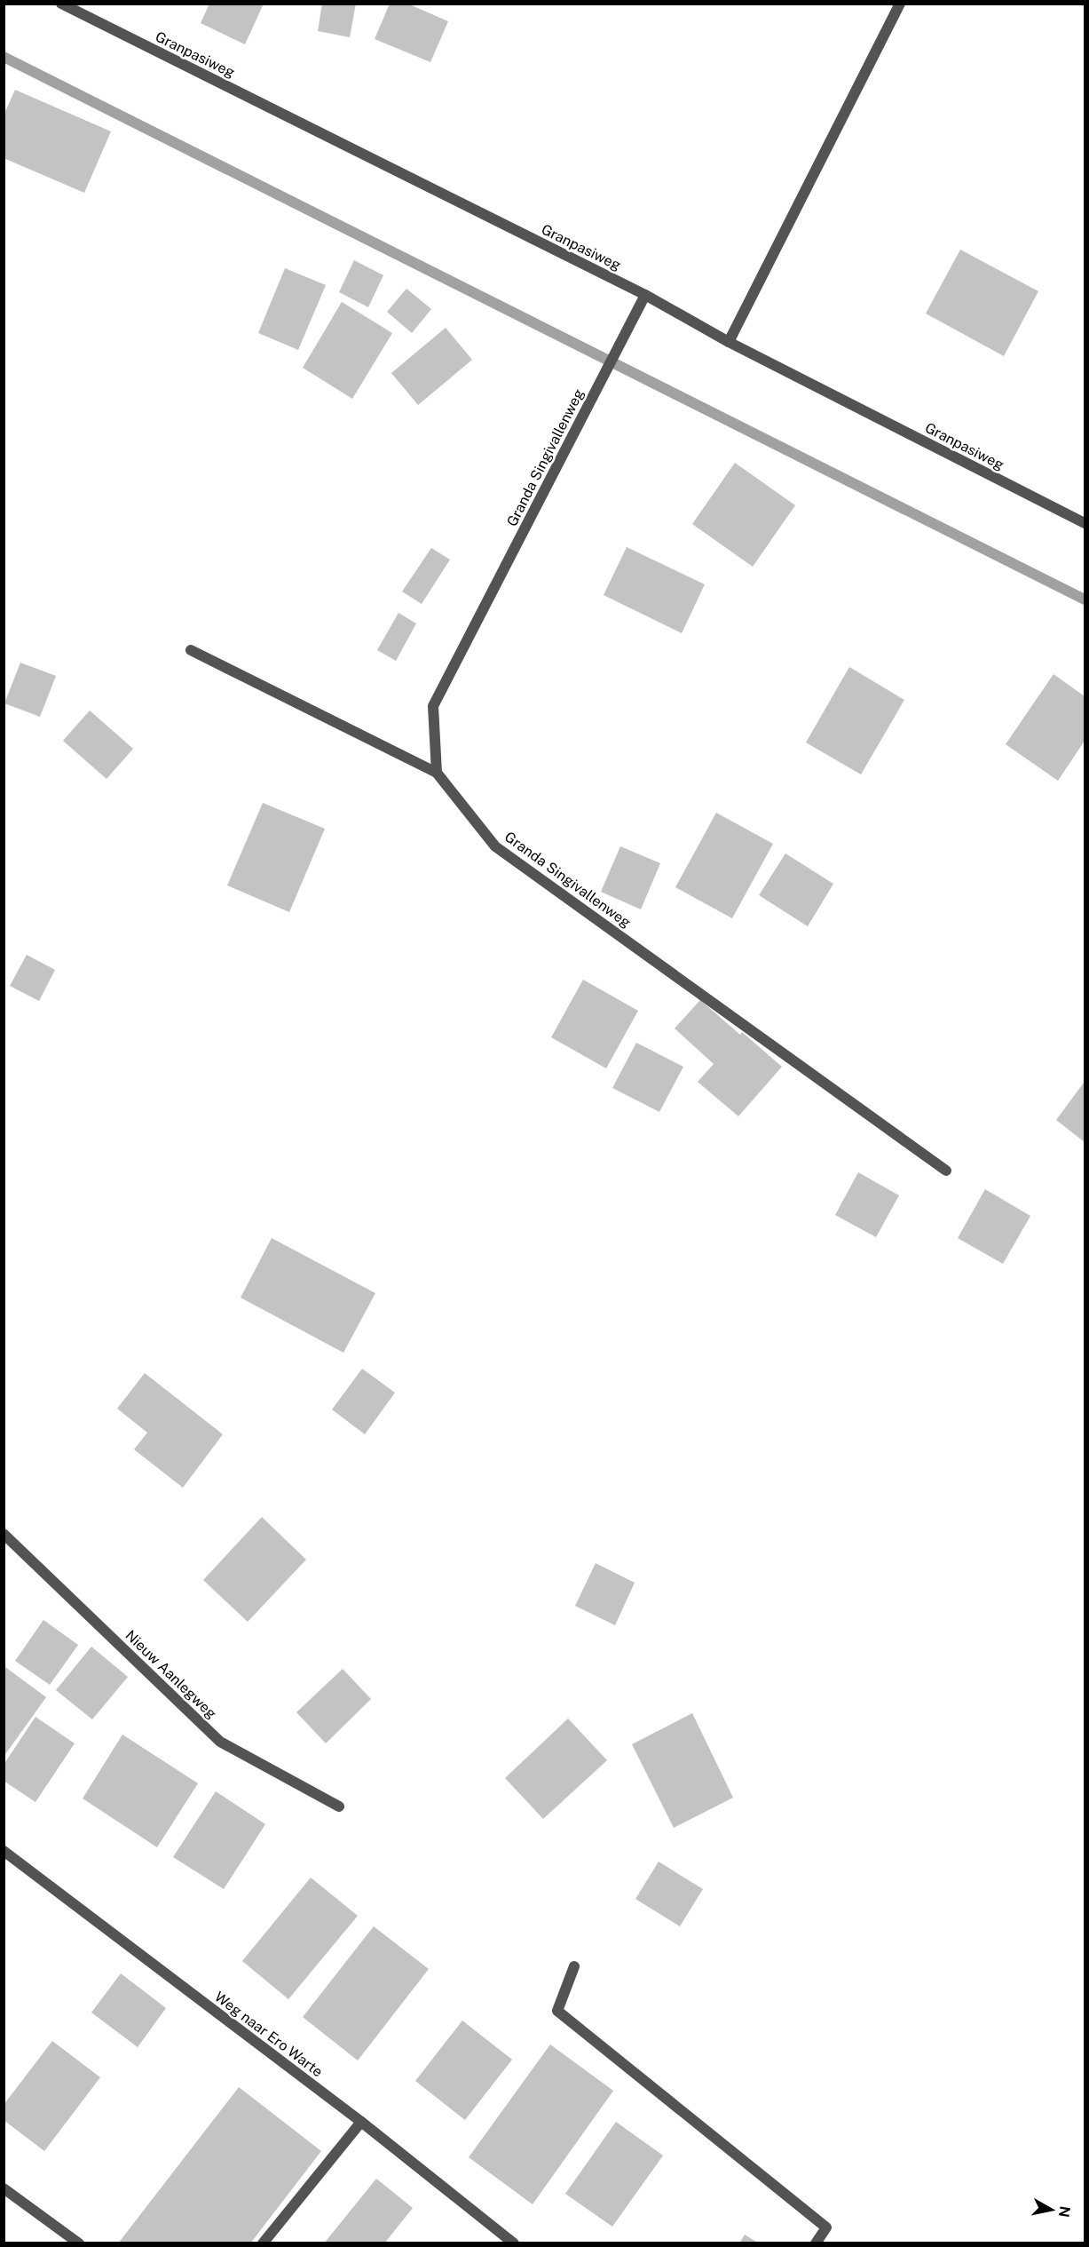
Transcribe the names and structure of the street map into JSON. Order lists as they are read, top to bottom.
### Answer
{
  "streets": {
    "street": [
      "Granpasiweg",
      "Granda Singivallenweg",
      "Nieuw Aanlegweg",
      "Weg naar Ero Warte"
    ]
  },
  "crossings": [
    ["Granpasiweg", "Granda Singivallenweg"]
  ],
  "north": "right"
}
